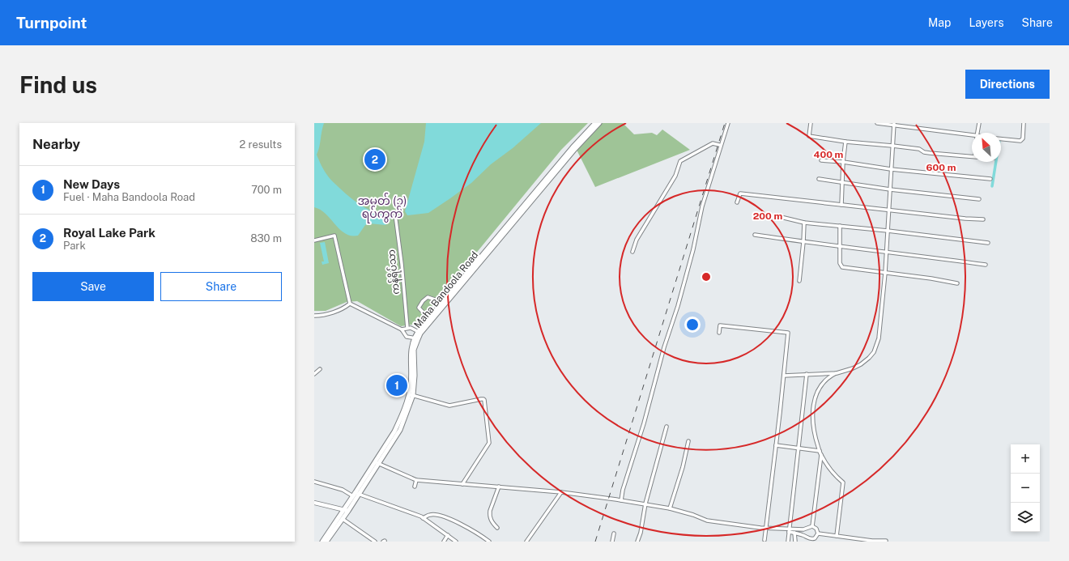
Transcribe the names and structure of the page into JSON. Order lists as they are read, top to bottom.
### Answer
{
  "streets": {
    "main road": ["Maha Bandoola Road"],
    "street": ["ကန်ရိပ်သာ"]
  },
  "districts": ["အမှတ် (၃) ရပ်ကွက်"],
  "north": "top left",
  "page": {
    "header": "Turnpoint",
    "nav": ["Map", "Layers", "Share"],
    "buttons": [
      "Directions",
      ["Save", "Share"]
    ],
    "title": "Find us",
    "heading": ["Nearby", "2 results"],
    "pins": ["2", "1"],
    "list": [
      {
        "mark": "1",
        "name": "New Days",
        "note": "Fuel · Maha Bandoola Road",
        "value": "700 m"
      },
      {
        "mark": "2",
        "name": "Royal Lake Park",
        "note": "Park",
        "value": "830 m"
      }
    ],
    "map_buttons": ["+", "−"]
  },
  "rings": ["400 m", "600 m", "200 m"]
}
